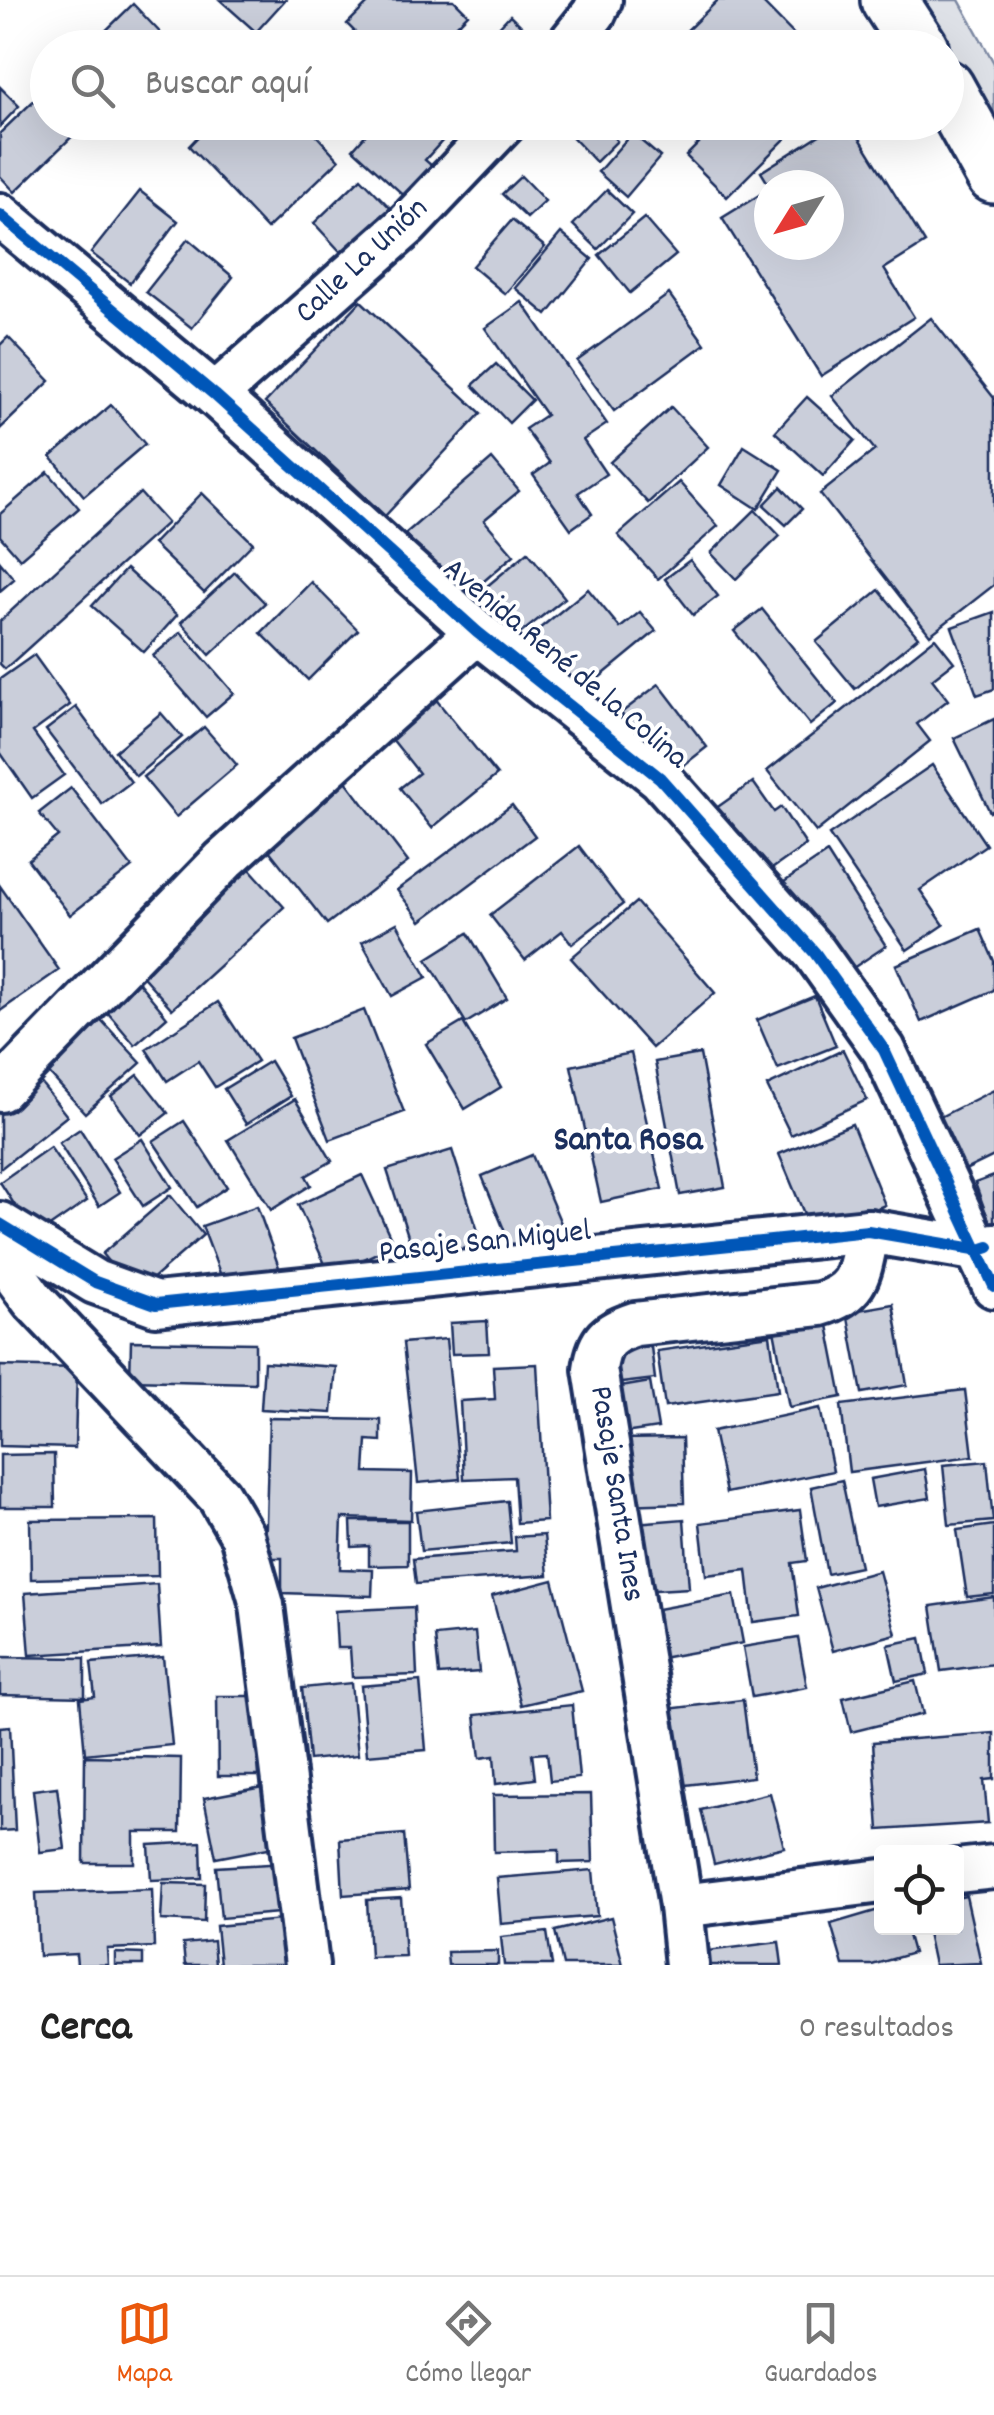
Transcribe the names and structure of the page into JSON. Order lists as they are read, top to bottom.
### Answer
{
  "streets": {
    "street": [
      "Calle La Unión",
      "Avenida René de la Colina",
      "Pasaje San Miguel",
      "Pasaje Santa Ines"
    ]
  },
  "crossings": [
    ["Calle La Unión", "Avenida René de la Colina"],
    ["Avenida René de la Colina", "Pasaje San Miguel"],
    ["Pasaje San Miguel", "Pasaje Santa Ines"]
  ],
  "districts": ["Santa Rosa"],
  "north": "bottom left",
  "page": {
    "search": "Buscar aquí",
    "heading": ["Cerca", "0 resultados"],
    "nav": ["Mapa", "Cómo llegar", "Guardados"]
  }
}
